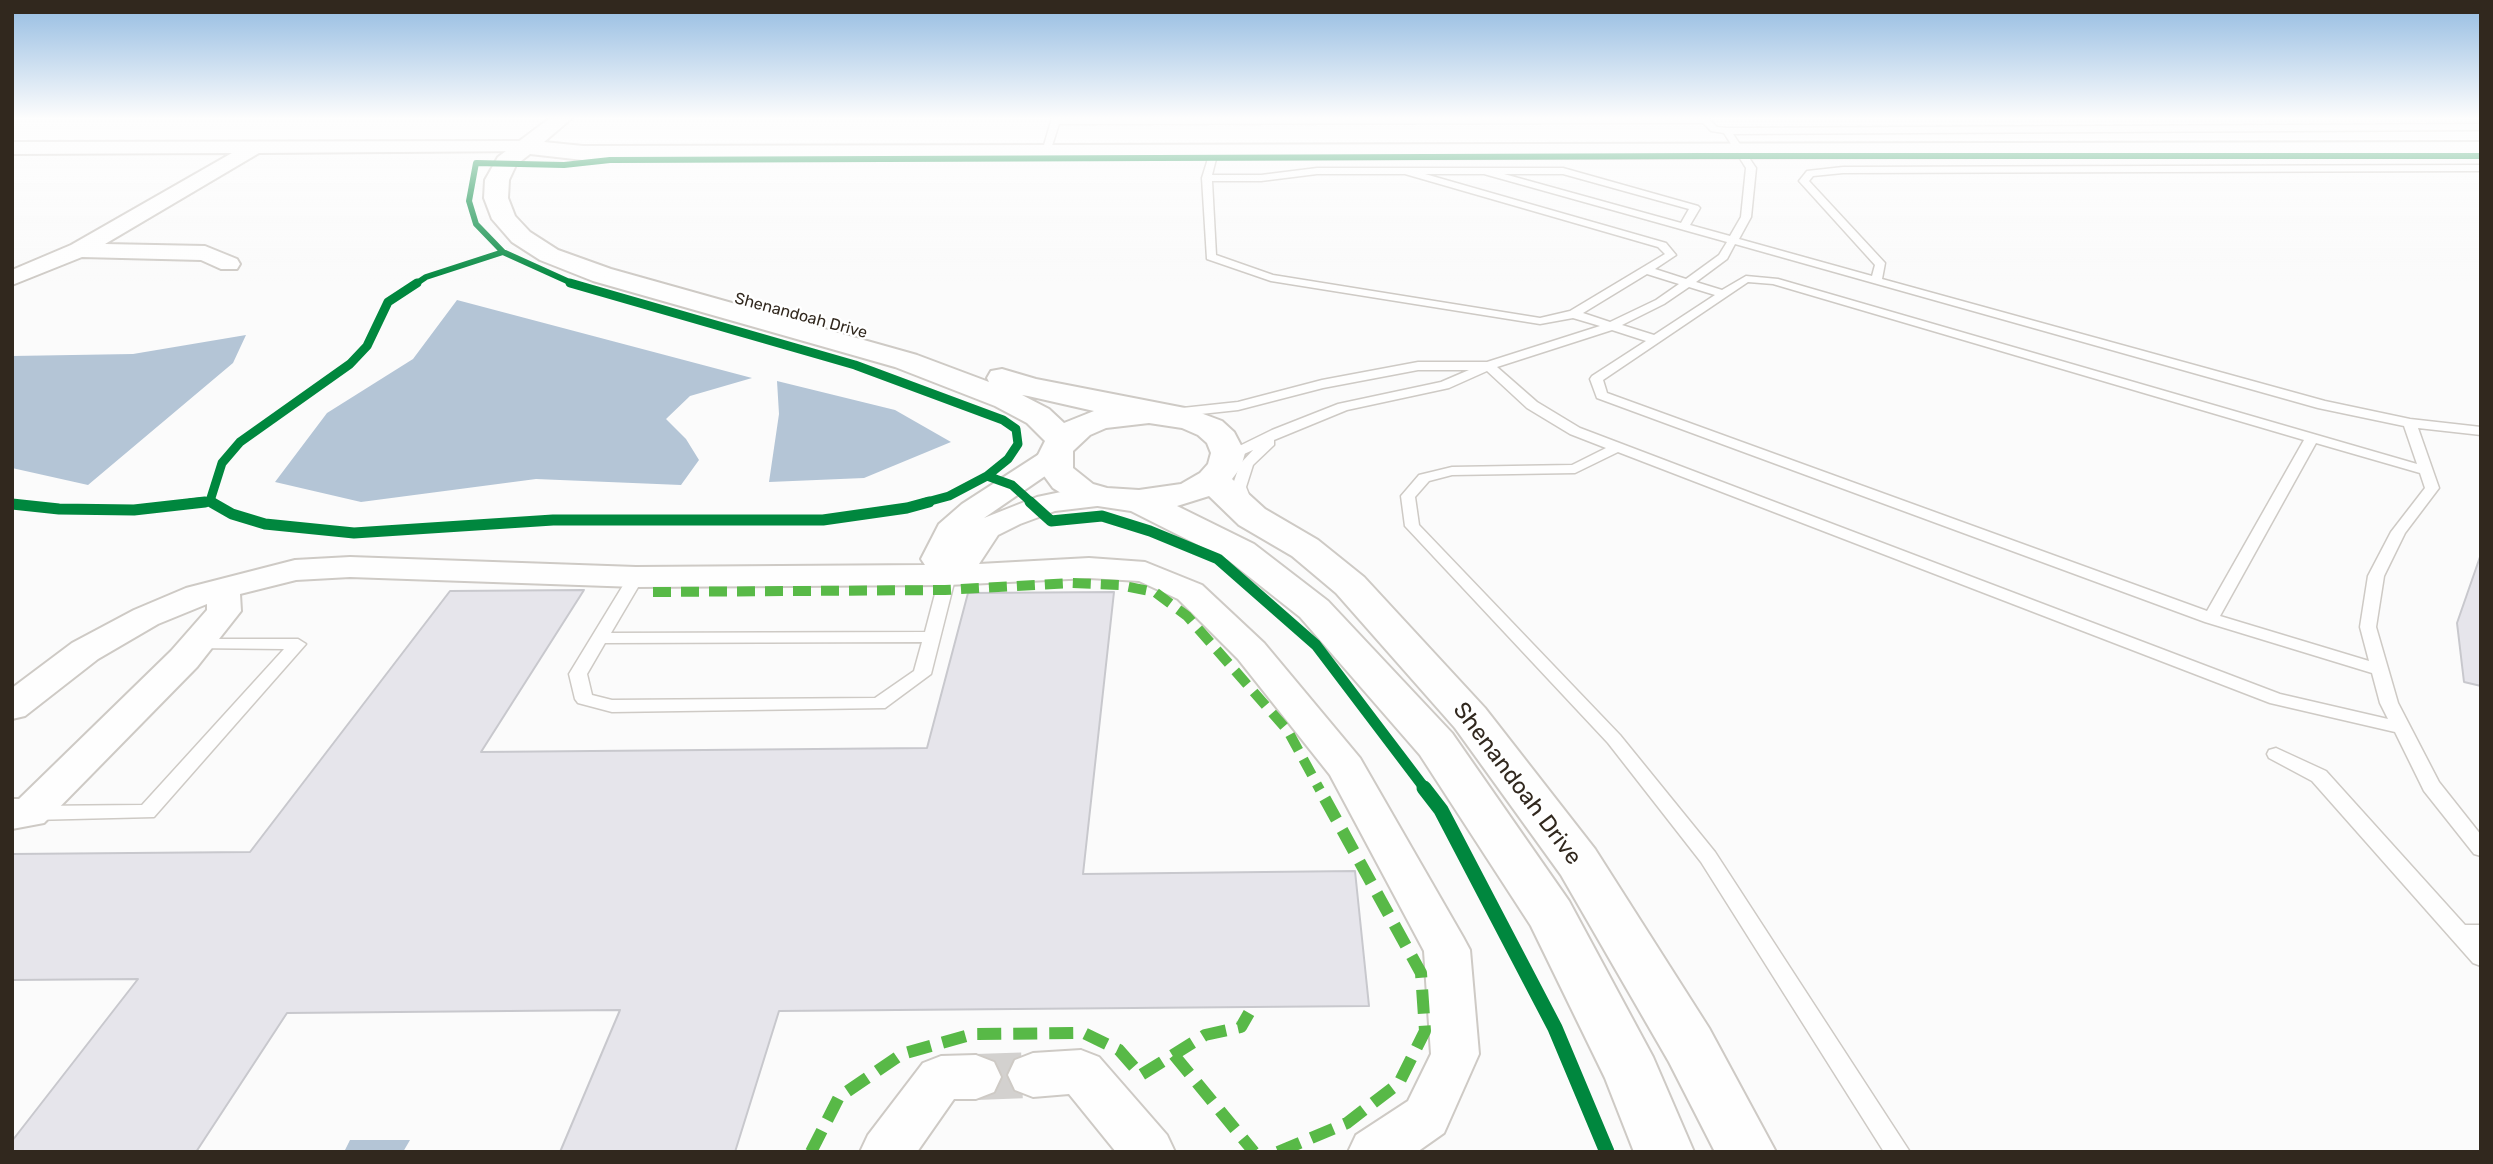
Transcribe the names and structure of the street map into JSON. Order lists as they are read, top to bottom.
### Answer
{
  "streets": {
    "street": ["Shenandoah Drive"]
  }
}
